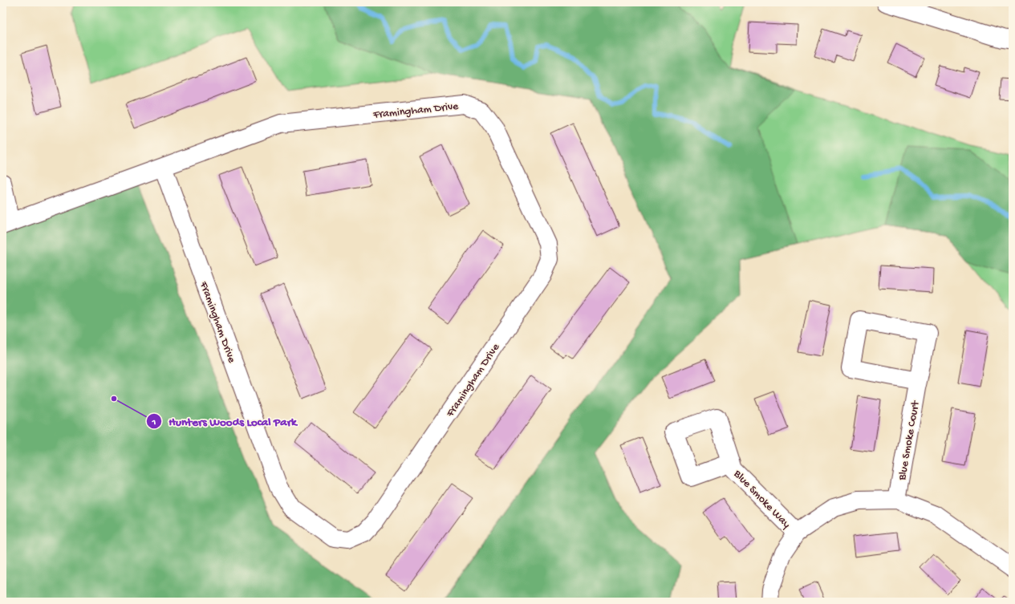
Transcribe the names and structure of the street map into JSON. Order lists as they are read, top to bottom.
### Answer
{
  "streets": {
    "street": ["Framingham Drive", "Blue Smoke Court", "Blue Smoke Way"]
  },
  "places": ["Hunters Woods Local Park"]
}
